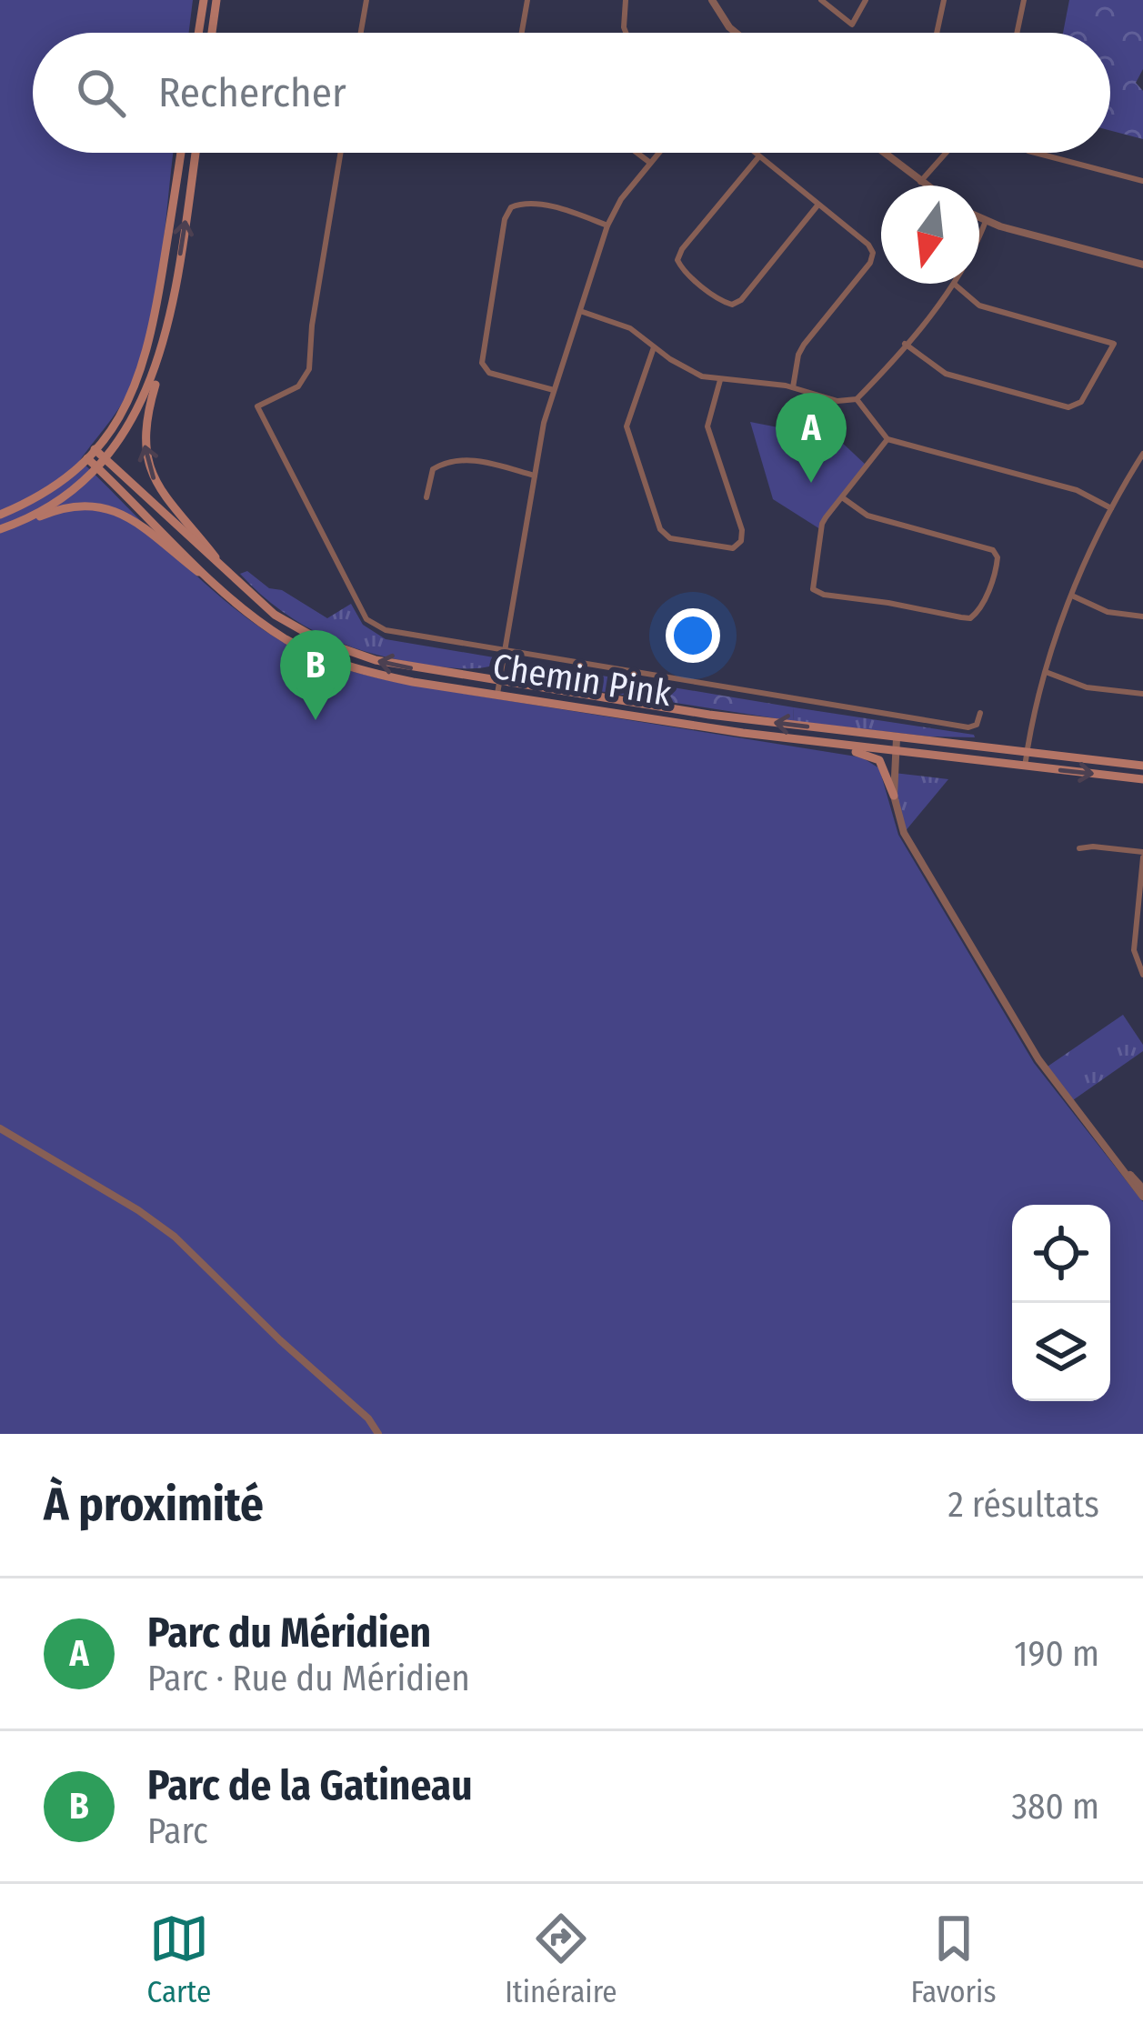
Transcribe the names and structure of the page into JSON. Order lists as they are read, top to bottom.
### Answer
{
  "streets": {
    "main road": ["Chemin Pink"]
  },
  "north": "bottom",
  "page": {
    "search": "Rechercher",
    "pins": ["A", "B"],
    "heading": ["À proximité", "2 résultats"],
    "list": [
      {
        "mark": "A",
        "name": "Parc du Méridien",
        "note": "Parc · Rue du Méridien",
        "value": "190 m"
      },
      {
        "mark": "B",
        "name": "Parc de la Gatineau",
        "note": "Parc",
        "value": "380 m"
      }
    ],
    "nav": ["Carte", "Itinéraire", "Favoris"]
  }
}
